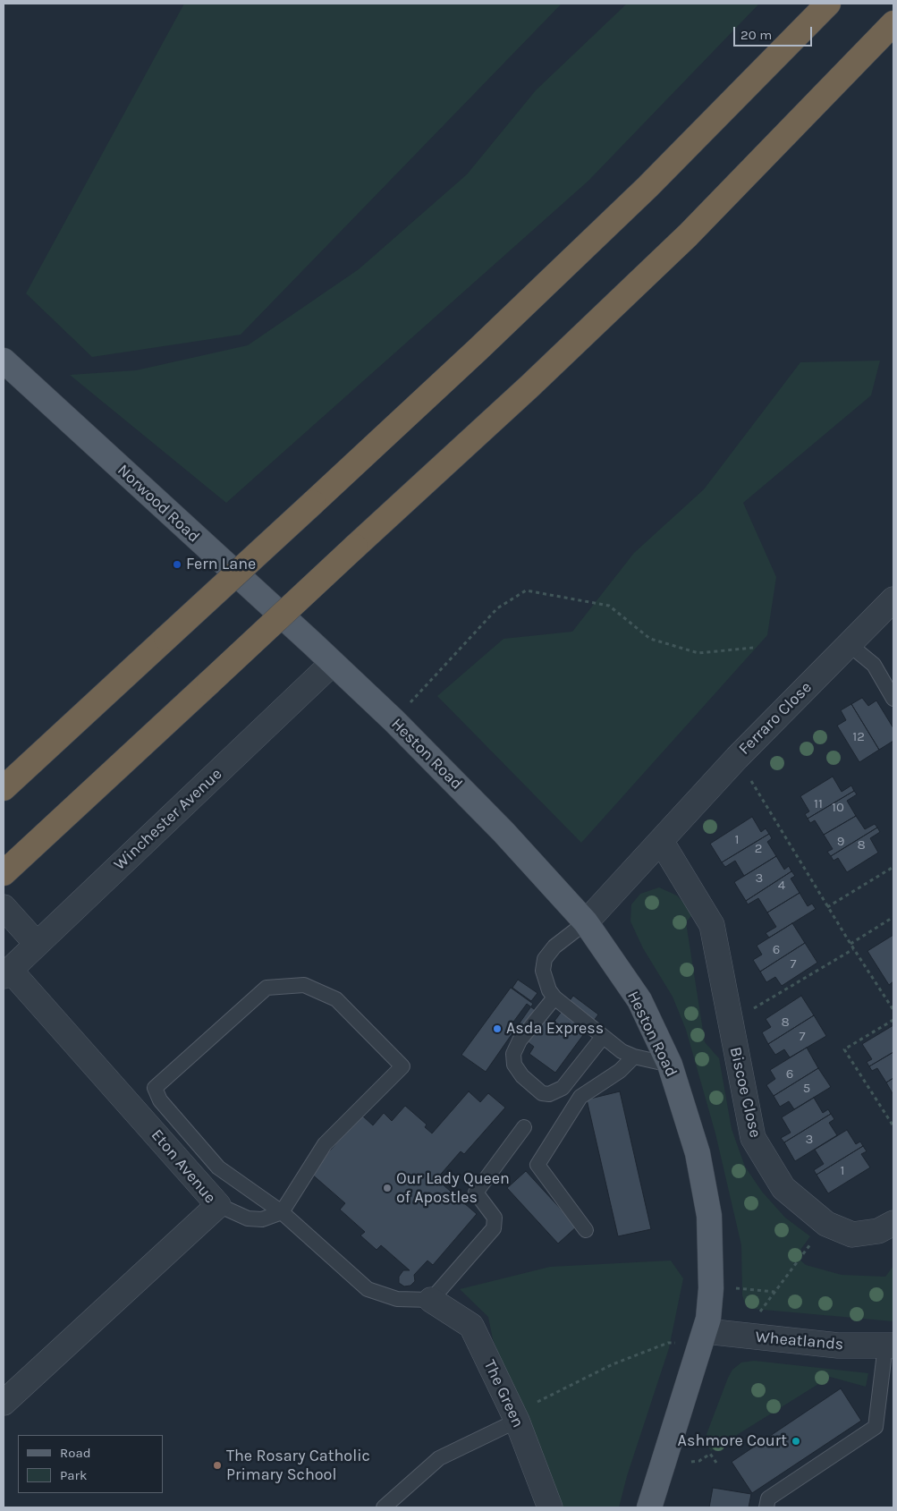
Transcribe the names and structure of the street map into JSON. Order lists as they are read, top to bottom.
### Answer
{
  "streets": {
    "main road": ["Norwood Road", "Heston Road"],
    "street": [
      "Ferraro Close",
      "Winchester Avenue",
      "Biscoe Close",
      "Eton Avenue",
      "Wheatlands",
      "The Green"
    ]
  },
  "crossings": [
    ["Norwood Road", "Heston Road"],
    ["Norwood Road", "Winchester Avenue"],
    ["Ferraro Close", "Heston Road"],
    ["Heston Road", "Winchester Avenue"],
    ["Heston Road", "Wheatlands"],
    ["Winchester Avenue", "Eton Avenue"]
  ],
  "places": [
    "Fern Lane",
    "Asda Express",
    "Our Lady Queen of Apostles",
    "Ashmore Court",
    "The Rosary Catholic Primary School"
  ],
  "house_numbers": [
    "12",
    "11",
    "10",
    "1",
    "9",
    "8",
    "2",
    "3",
    "4",
    "6",
    "7",
    "8",
    "7",
    "6",
    "5",
    "3",
    "1"
  ],
  "legend": ["Road", "Park"],
  "scale_bar": "20 m"
}
